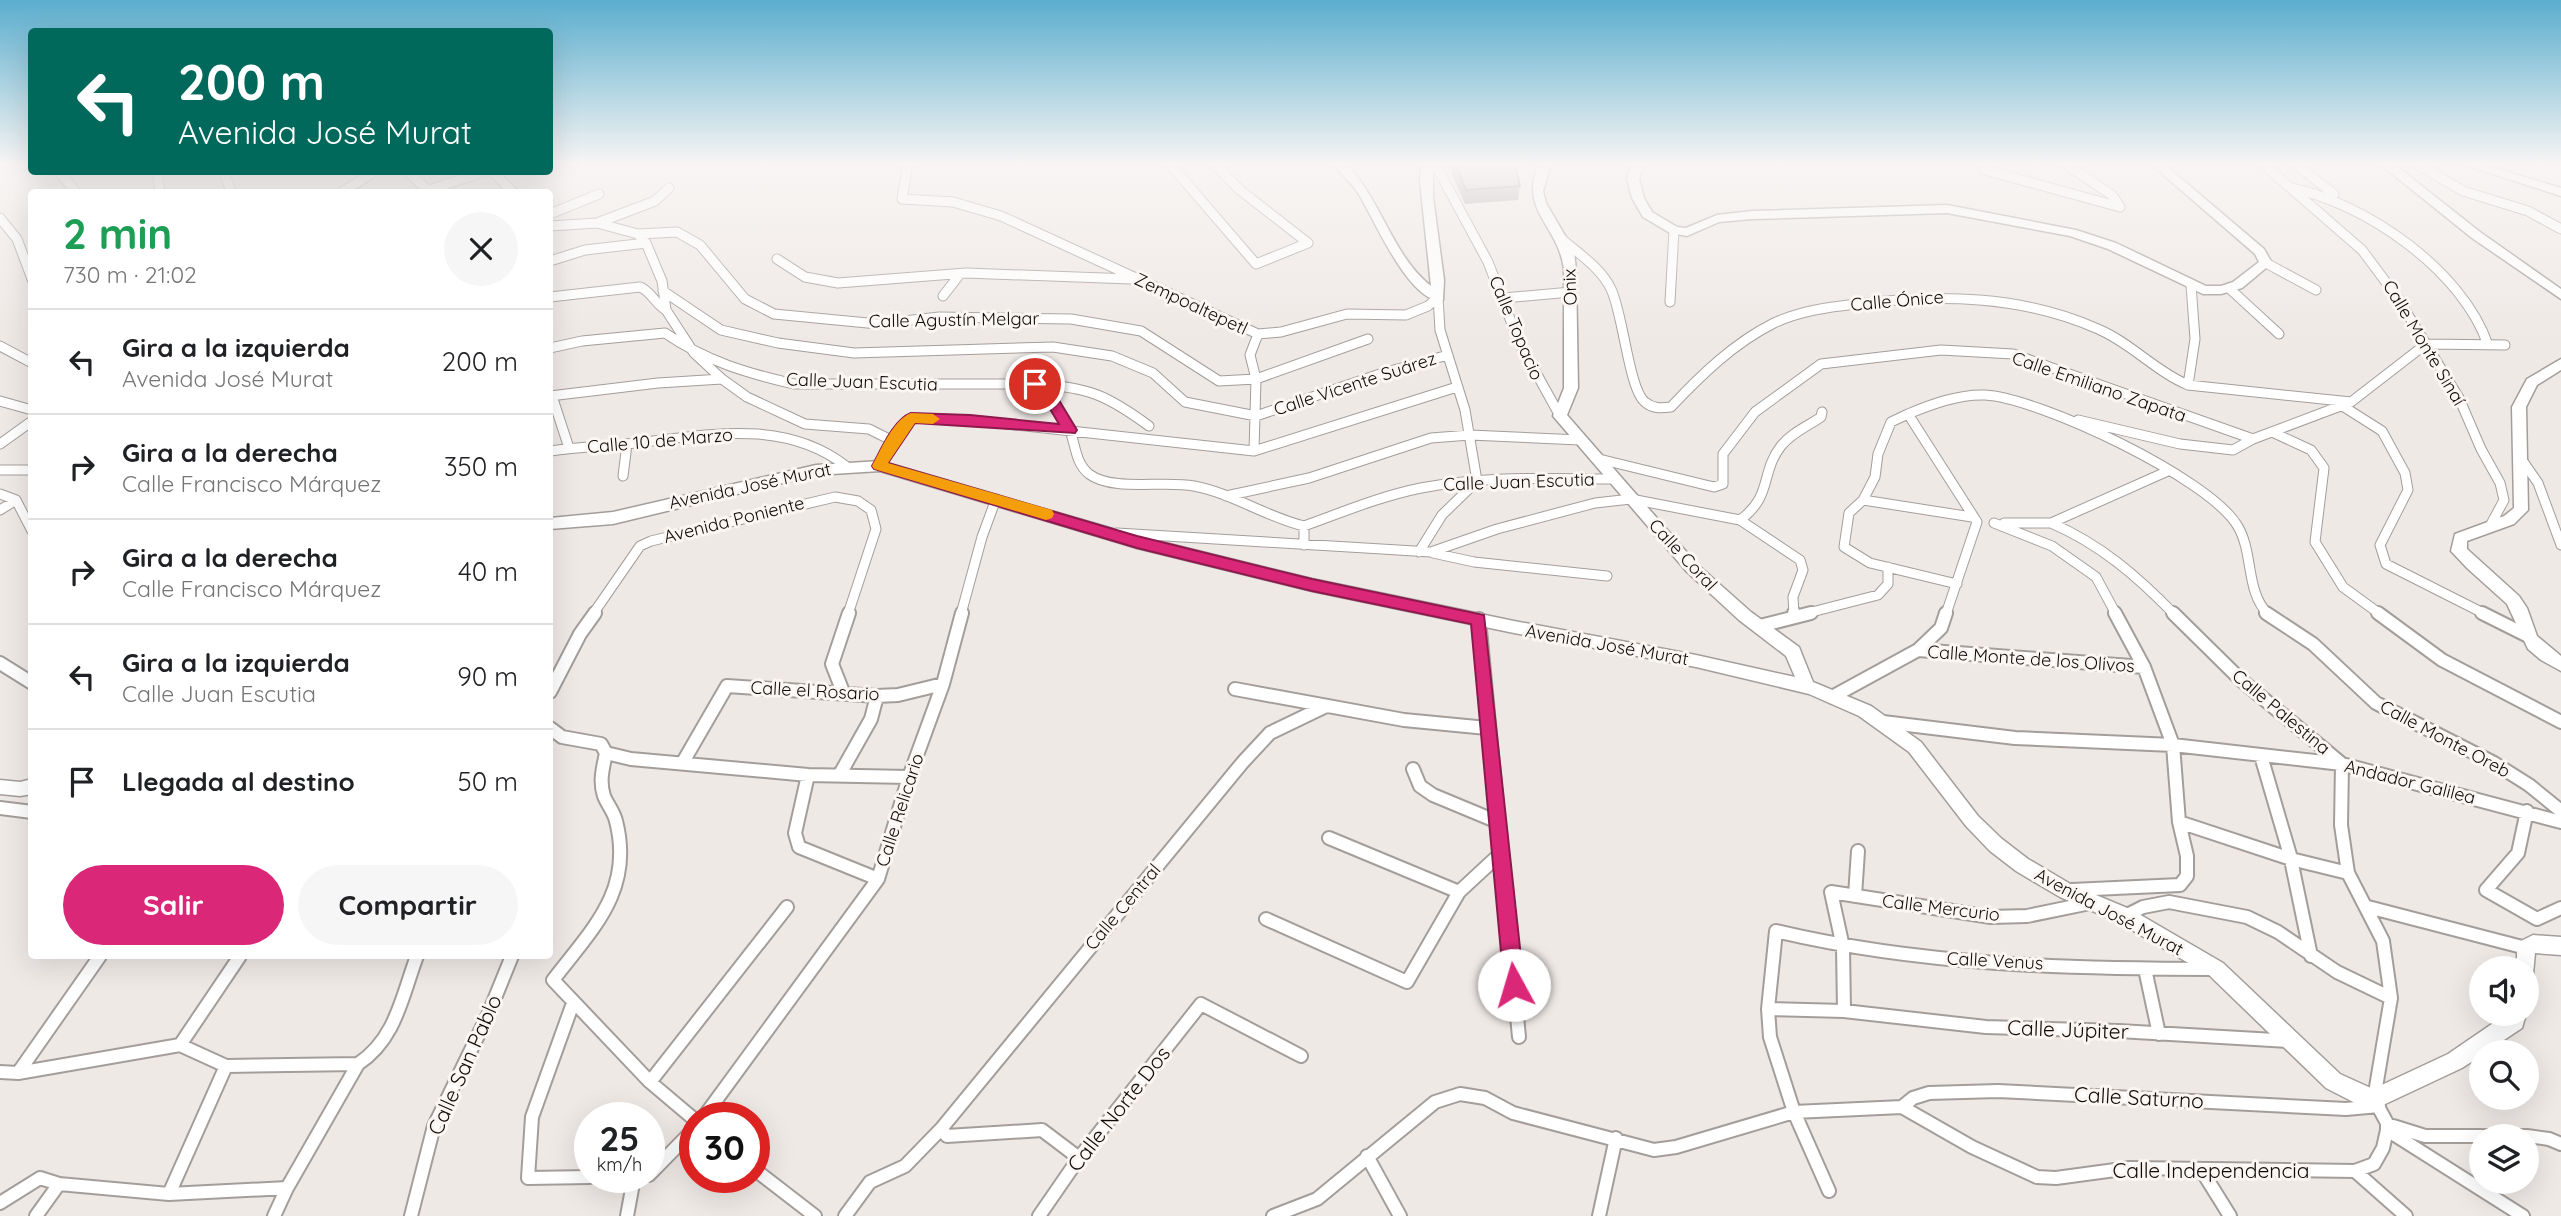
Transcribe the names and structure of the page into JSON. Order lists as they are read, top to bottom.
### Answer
{
  "streets": {
    "street": [
      "Onix",
      "Calle Ónice",
      "Zempoaltepetl",
      "Calle Agustín Melgar",
      "Calle Topacio",
      "Calle Monte Sinaí",
      "Calle Juan Escutia",
      "Calle Vicente Suárez",
      "Calle Emiliano Zapata",
      "Calle 10 de Marzo",
      "Avenida José Murat",
      "Avenida Poniente",
      "Calle Coral",
      "Calle Monte de los Olivos",
      "Calle el Rosario",
      "Calle Palestina",
      "Calle Monte Oreb",
      "Andador Galilea",
      "Calle Relicario",
      "Calle Central",
      "Calle Mercurio",
      "Calle Venus",
      "Calle Júpiter",
      "Calle San Pablo",
      "Calle Saturno",
      "Calle Norte Dos",
      "Calle Independencia"
    ]
  },
  "crossings": [
    ["Onix", "Calle Ónice"],
    ["Onix", "Calle Topacio"],
    ["Onix", "Calle Coral"],
    ["Calle Topacio", "Calle Coral"],
    ["Calle Juan Escutia", "Calle Coral"],
    ["Calle Emiliano Zapata", "Calle Coral"],
    ["Calle 10 de Marzo", "Avenida José Murat"],
    ["Avenida José Murat", "Calle Coral"],
    ["Avenida José Murat", "Calle Monte de los Olivos"],
    ["Avenida José Murat", "Calle Palestina"],
    ["Avenida José Murat", "Andador Galilea"],
    ["Avenida José Murat", "Calle Relicario"],
    ["Avenida José Murat", "Calle Mercurio"],
    ["Avenida José Murat", "Calle Venus"],
    ["Avenida José Murat", "Calle Júpiter"],
    ["Avenida José Murat", "Calle Saturno"],
    ["Avenida Poniente", "Calle el Rosario"],
    ["Calle el Rosario", "Calle Relicario"],
    ["Calle Palestina", "Andador Galilea"],
    ["Calle Palestina", "Calle Saturno"],
    ["Calle Mercurio", "Calle Venus"],
    ["Calle Venus", "Calle Júpiter"],
    ["Calle Saturno", "Calle Independencia"]
  ],
  "page": {
    "turn": ["200 m", "Avenida José Murat"],
    "heading": ["2 min", "730 m · 21:02"],
    "list": [
      {
        "name": "Gira a la izquierda",
        "note": "Avenida José Murat",
        "value": "200 m"
      },
      {
        "name": "Gira a la derecha",
        "note": "Calle Francisco Márquez",
        "value": "350 m"
      },
      {
        "name": "Gira a la derecha",
        "note": "Calle Francisco Márquez",
        "value": "40 m"
      },
      {
        "name": "Gira a la izquierda",
        "note": "Calle Juan Escutia",
        "value": "90 m"
      },
      {
        "name": "Llegada al destino",
        "value": "50 m"
      }
    ],
    "buttons": ["Salir", "Compartir"],
    "speed": "25 km/h",
    "limit": "30"
  }
}
